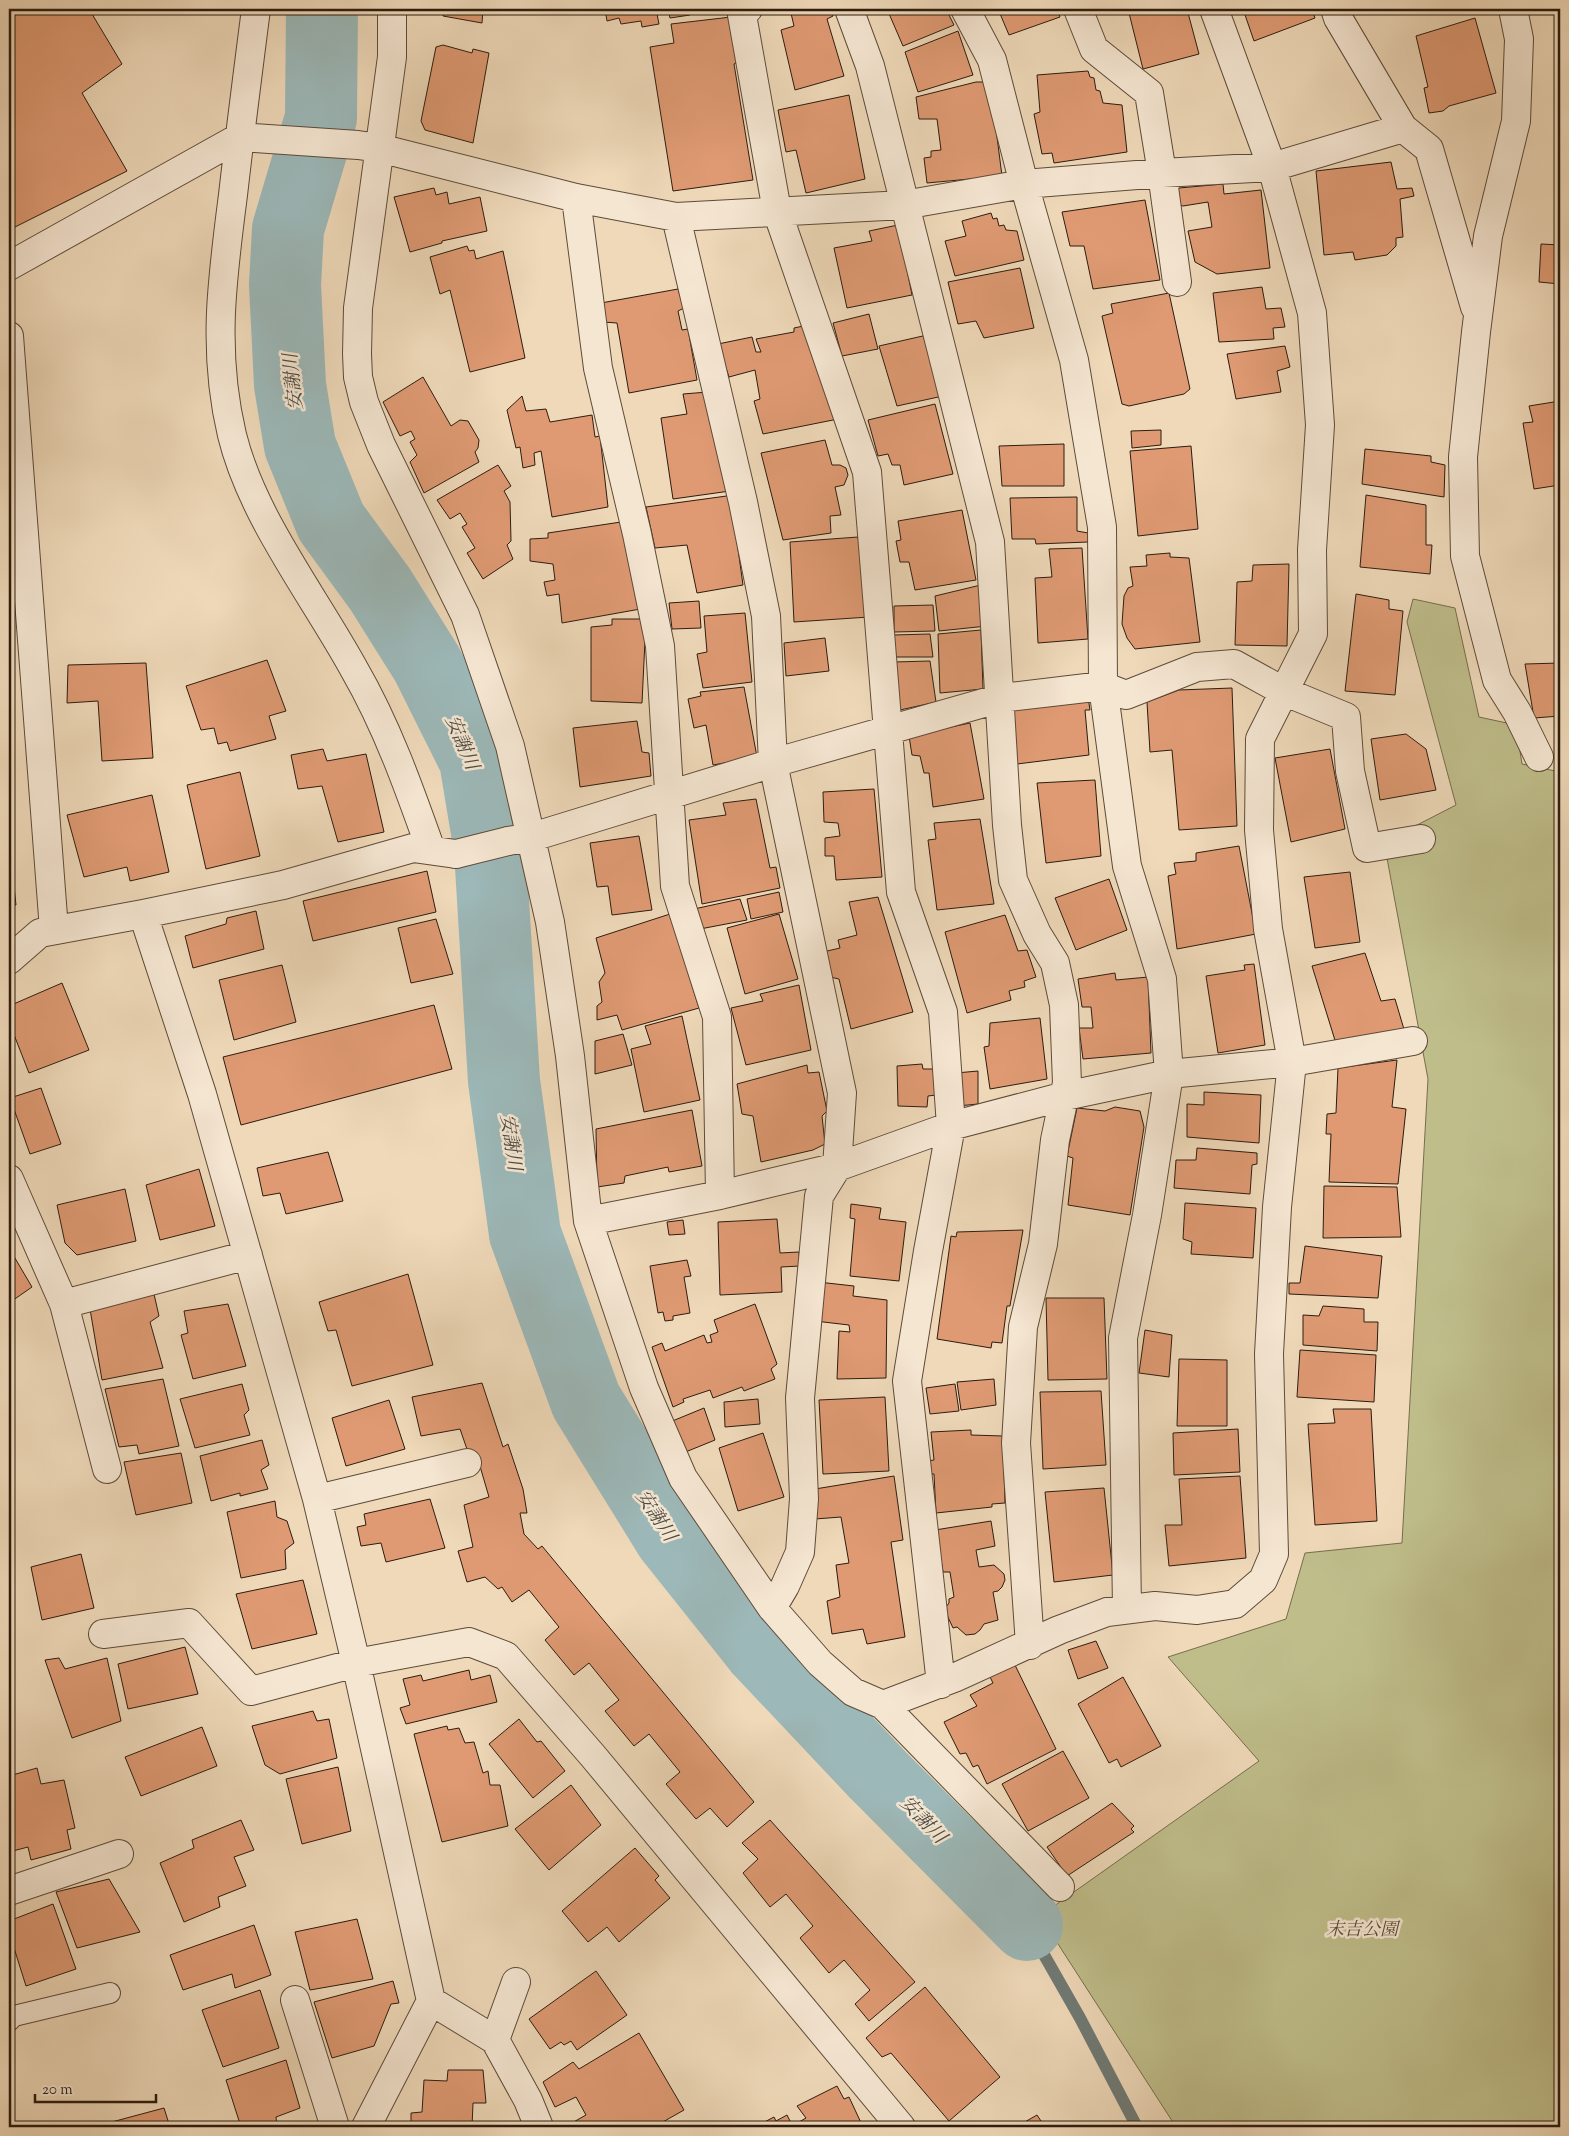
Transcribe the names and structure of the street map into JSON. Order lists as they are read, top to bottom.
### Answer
{
  "water": ["安謝川"],
  "parks": ["末吉公園"],
  "scale_bar": "20 m"
}
